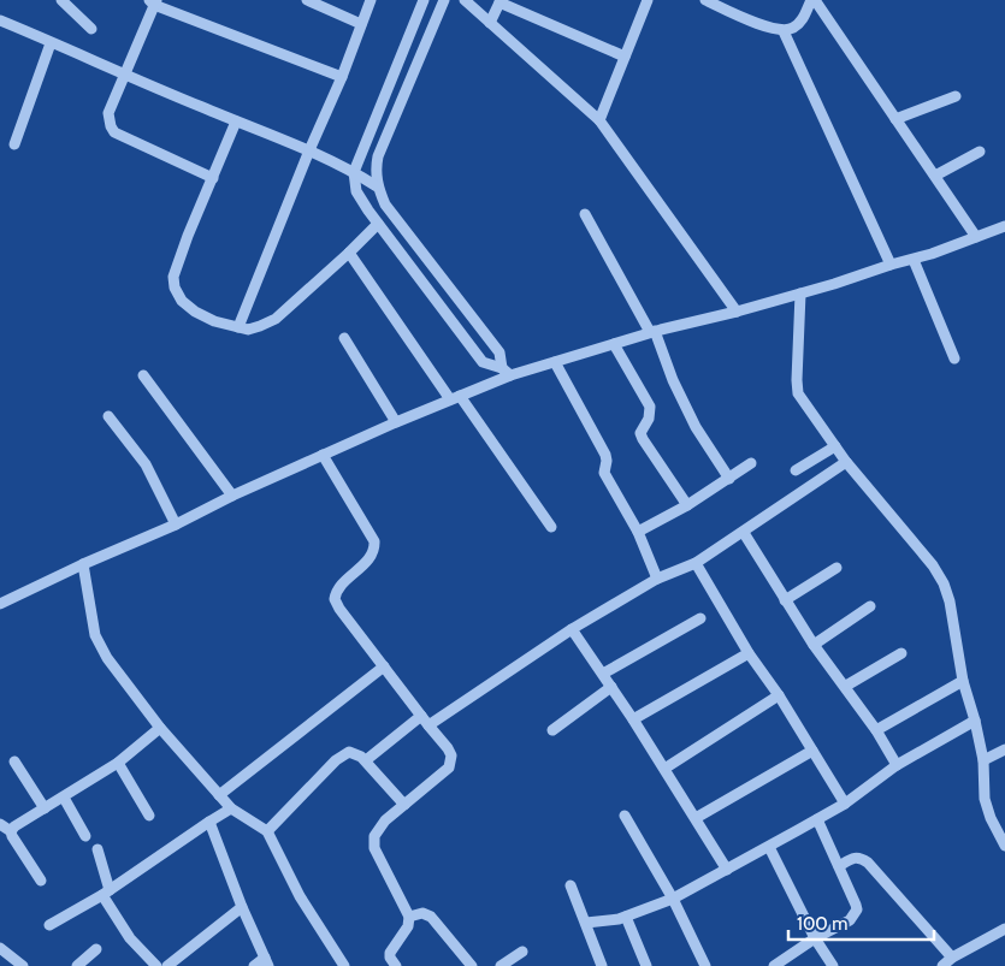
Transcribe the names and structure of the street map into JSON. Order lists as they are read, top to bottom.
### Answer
{
  "scale_bar": "100 m"
}
